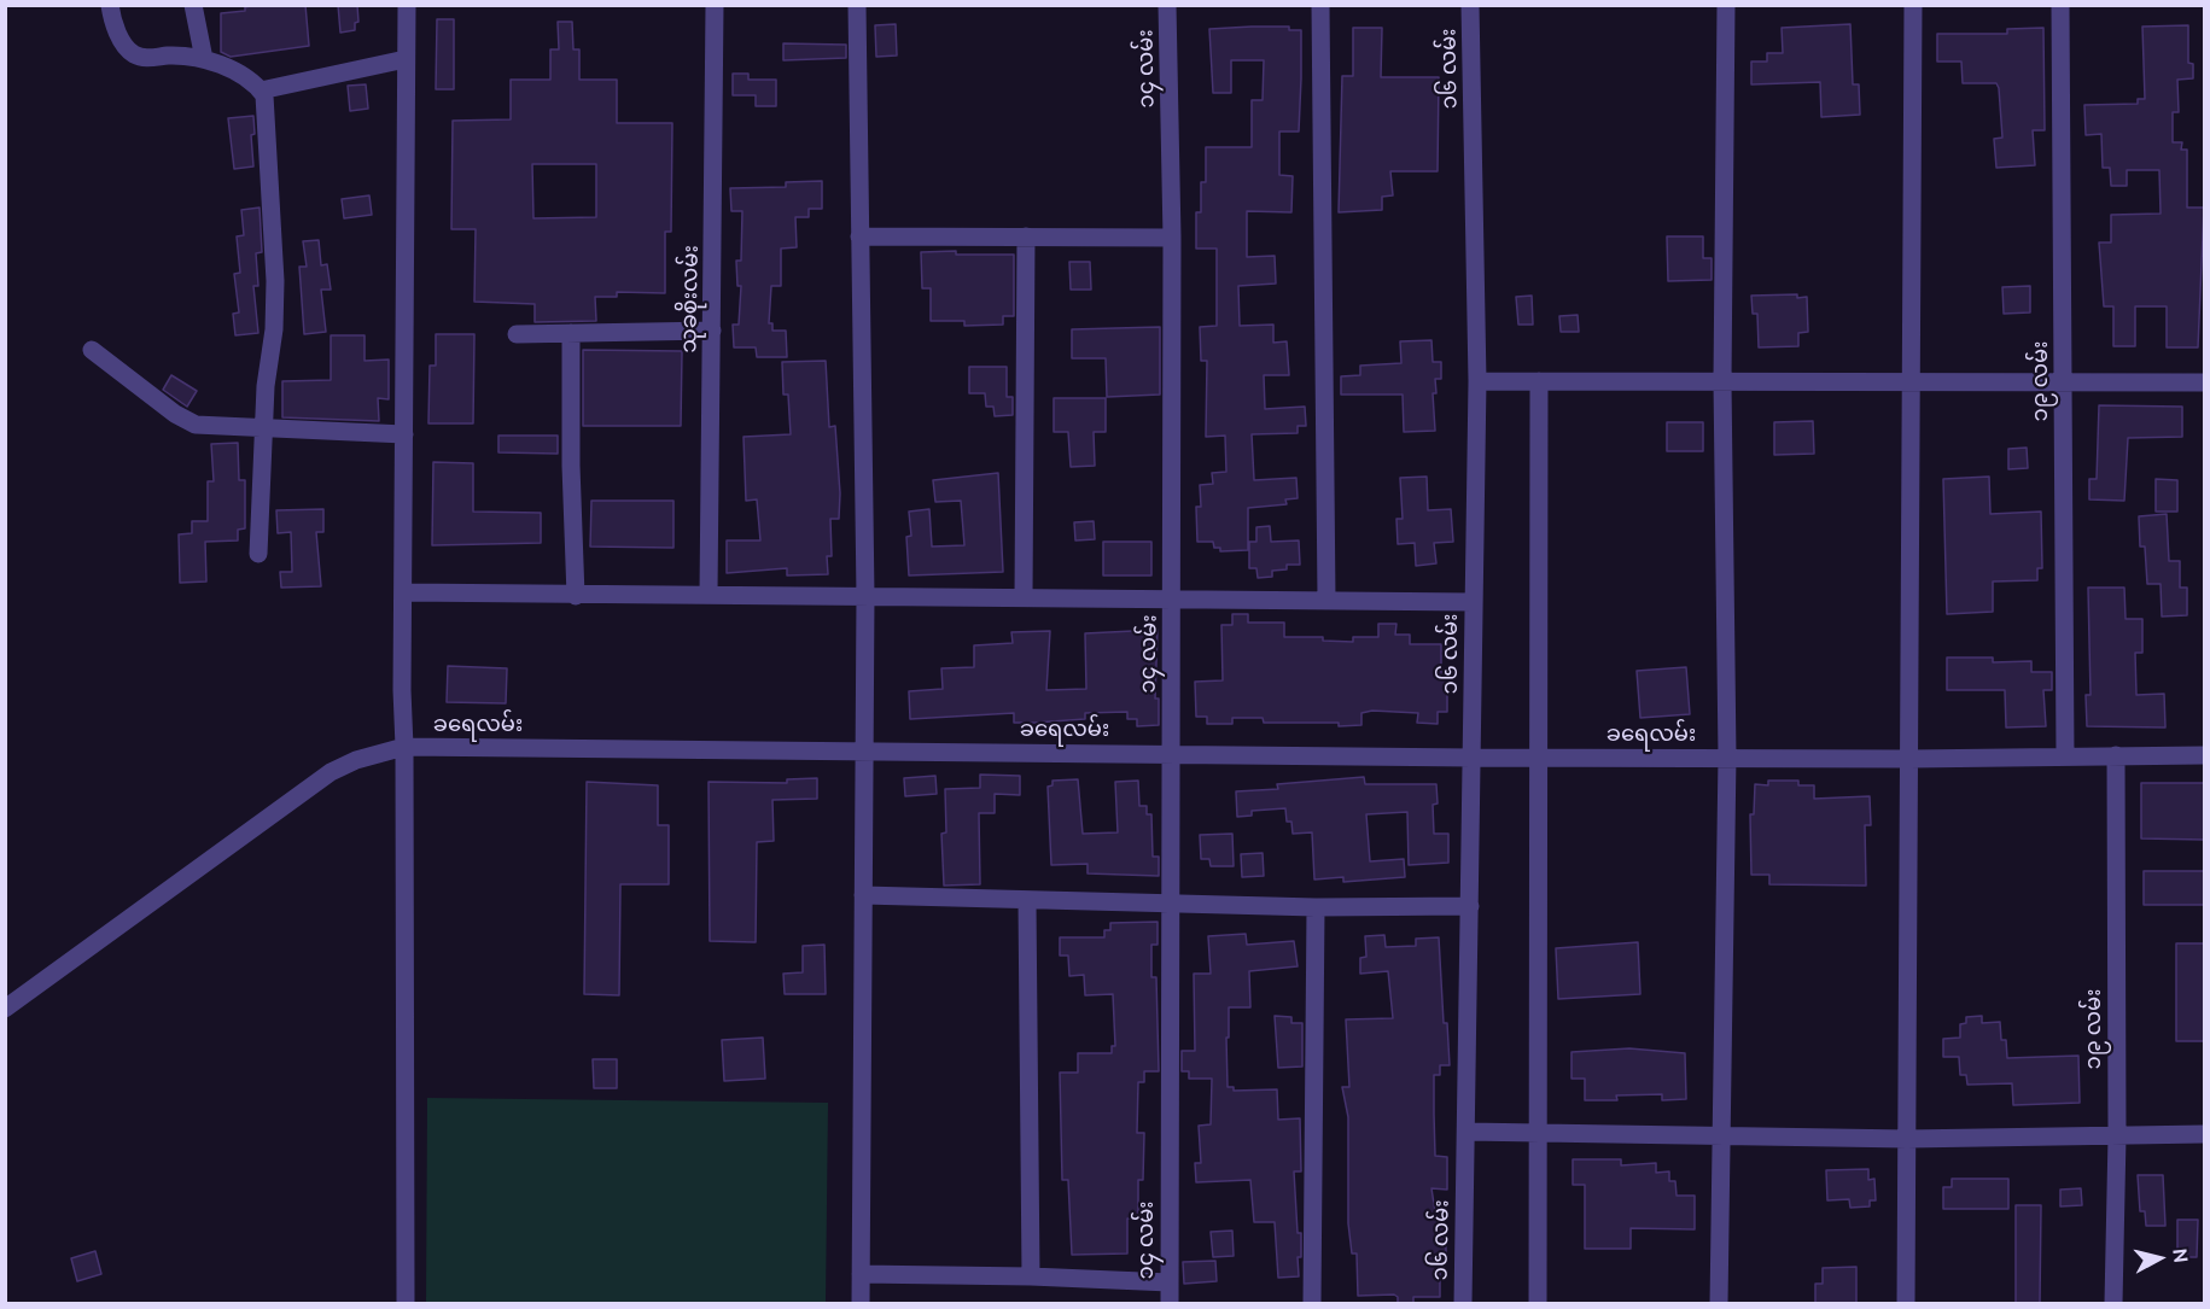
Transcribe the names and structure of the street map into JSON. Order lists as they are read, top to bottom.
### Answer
{
  "streets": {
    "street": [
      "၁၄ လမ်း",
      "၁၆ လမ်း",
      "သုခစိုးလမ်း",
      "၁၉ လမ်း",
      "ခရေလမ်း"
    ]
  },
  "crossings": [
    ["၁၄ လမ်း", "ခရေလမ်း"],
    ["၁၆ လမ်း", "ခရေလမ်း"],
    ["၁၉ လမ်း", "ခရေလမ်း"]
  ],
  "north": "right"
}
